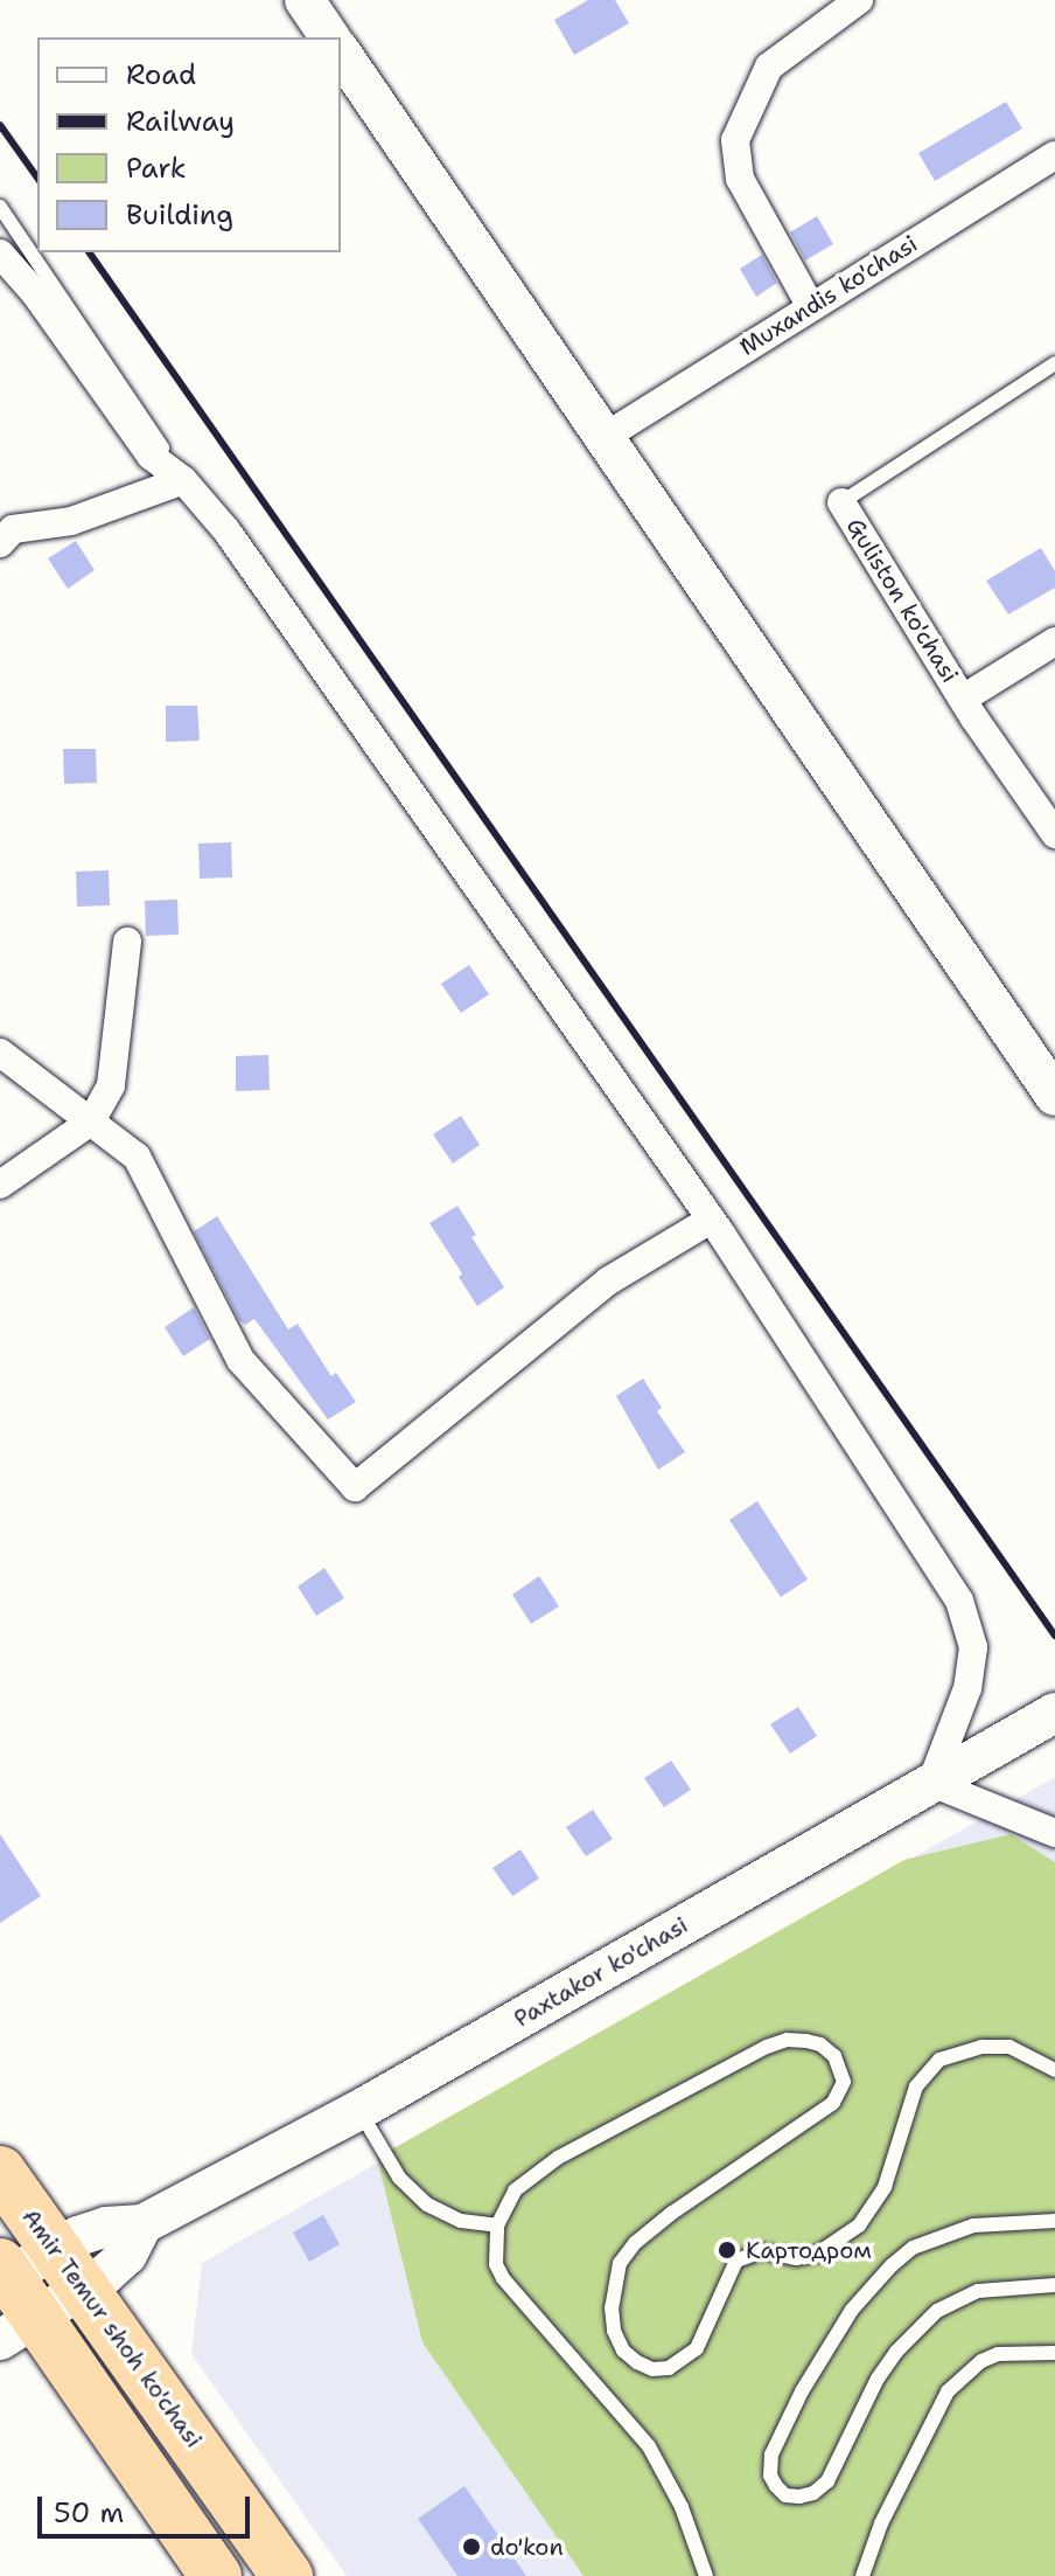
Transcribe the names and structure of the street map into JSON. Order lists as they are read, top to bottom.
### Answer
{
  "streets": {
    "highway": ["Amir Temur shoh ko'chasi"],
    "main road": ["Paxtakor ko'chasi"],
    "street": ["Muxandis ko'chasi", "Guliston ko'chasi"]
  },
  "crossings": [
    ["Paxtakor ko'chasi", "Amir Temur shoh ko'chasi"]
  ],
  "places": ["Картодром", "do'kon"],
  "legend": [
    "Road",
    "Railway",
    "Park",
    "Building"
  ],
  "scale_bar": "50 m"
}
